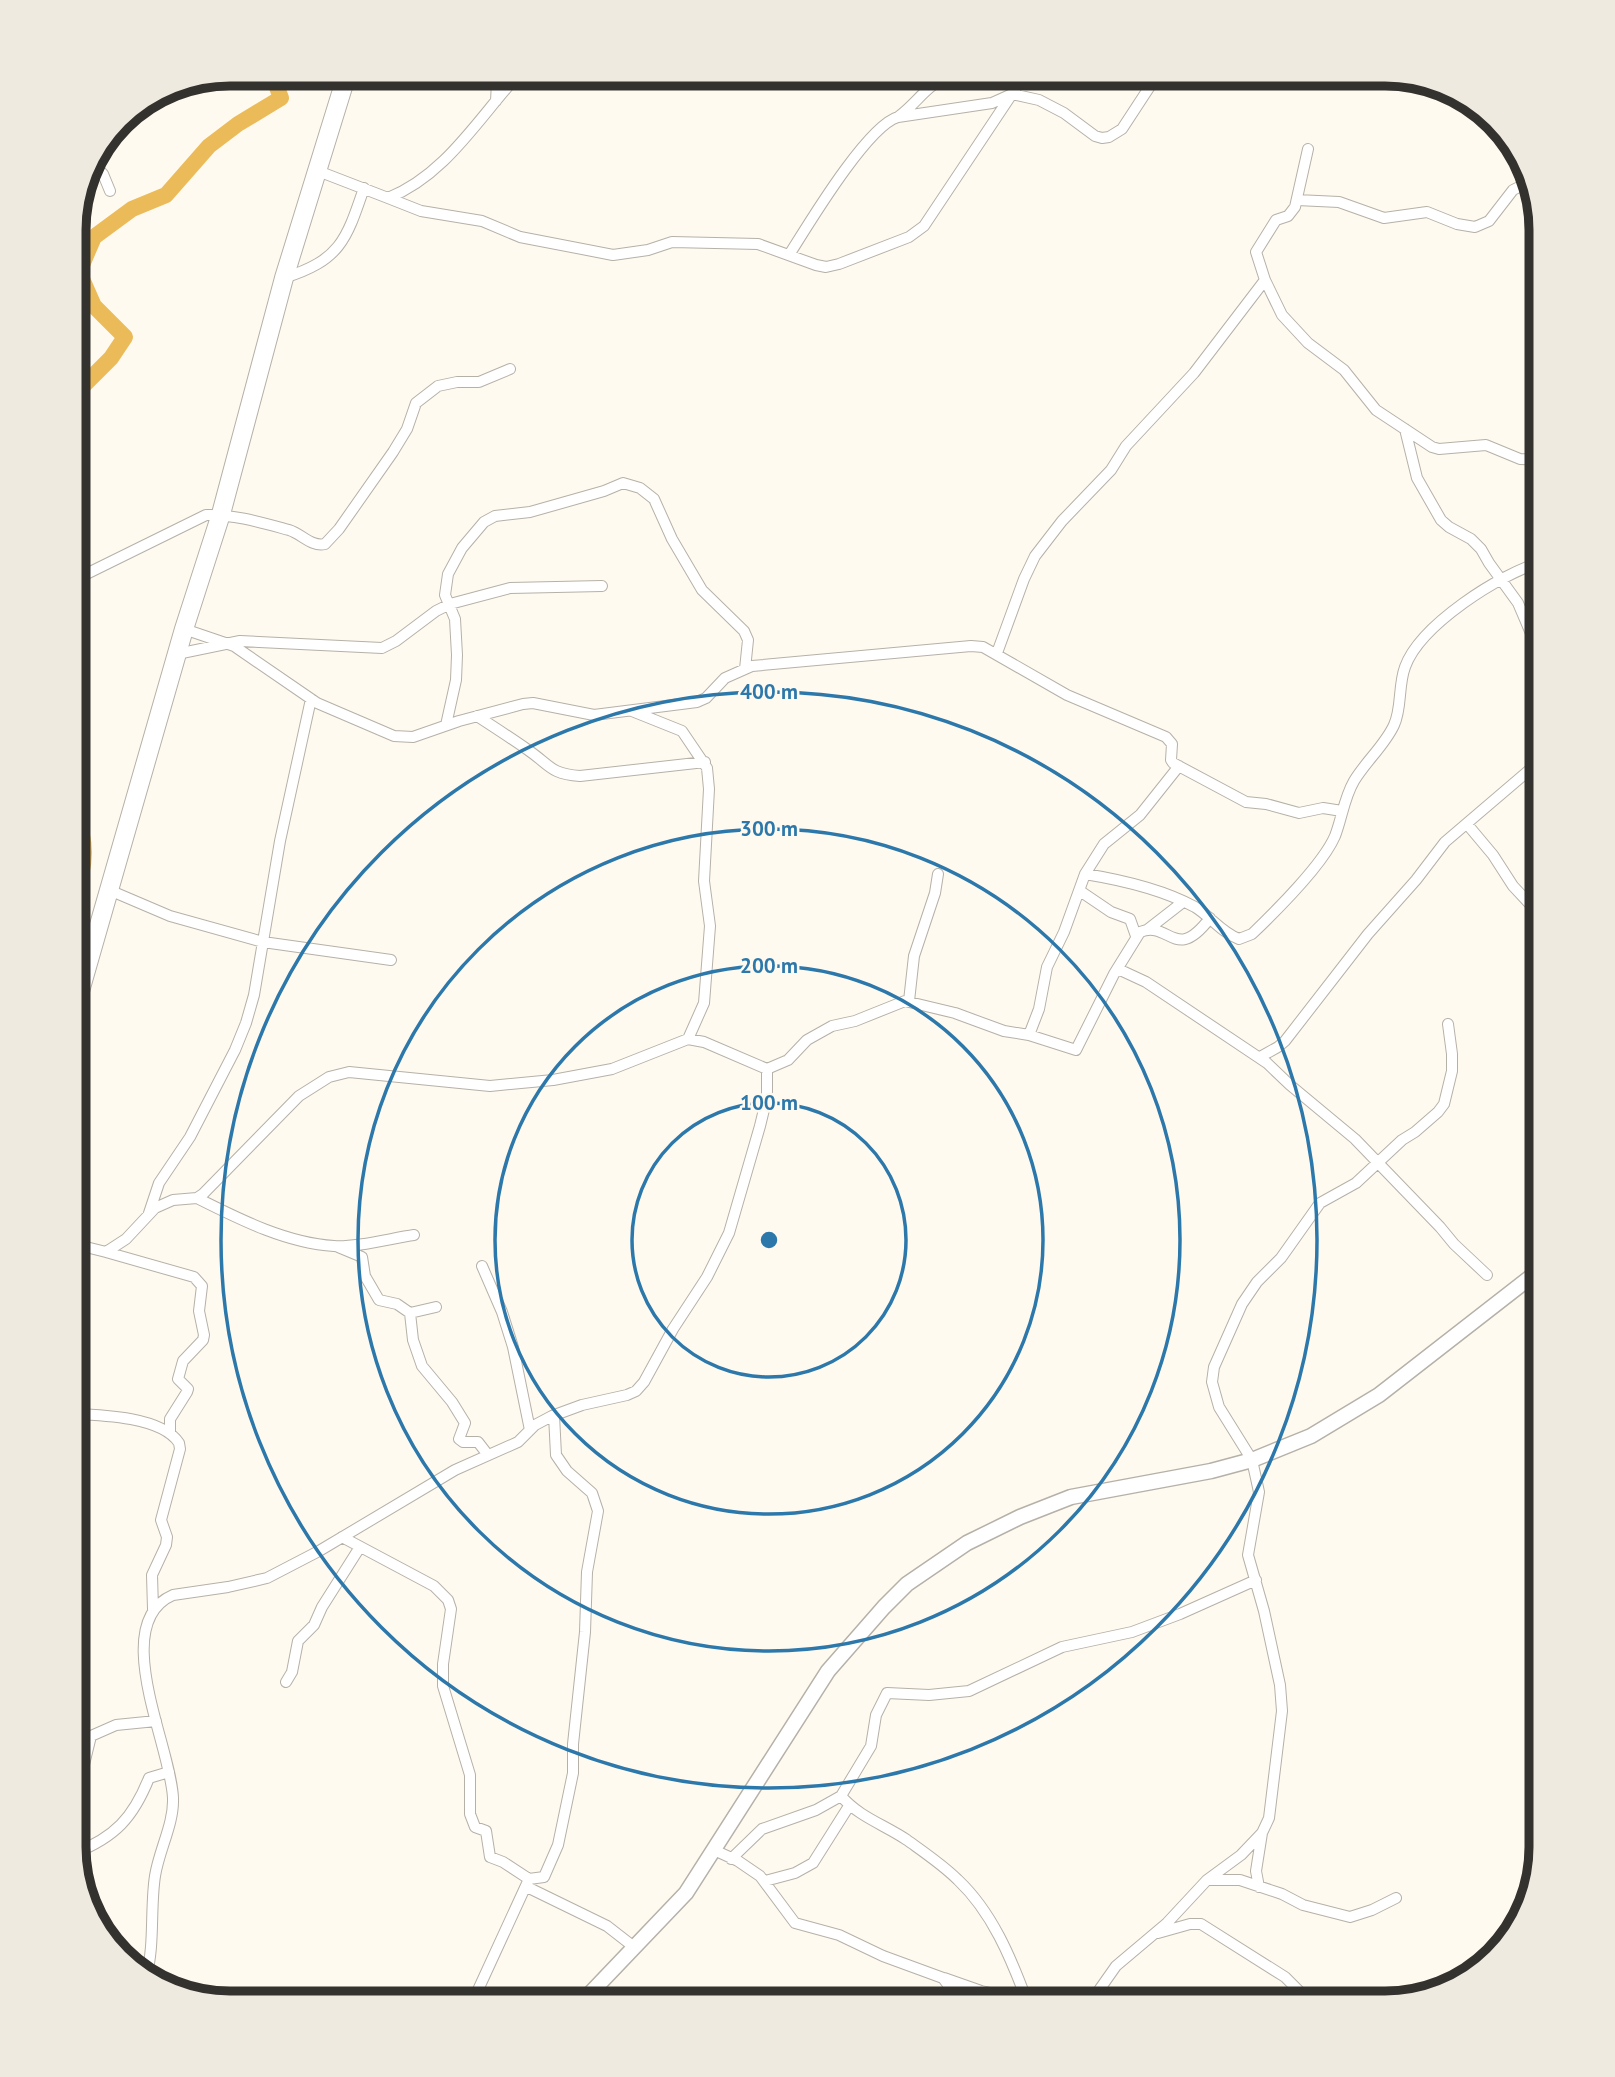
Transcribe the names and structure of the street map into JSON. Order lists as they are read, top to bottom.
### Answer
{
  "rings": [
    "400 m",
    "300 m",
    "200 m",
    "100 m"
  ]
}
